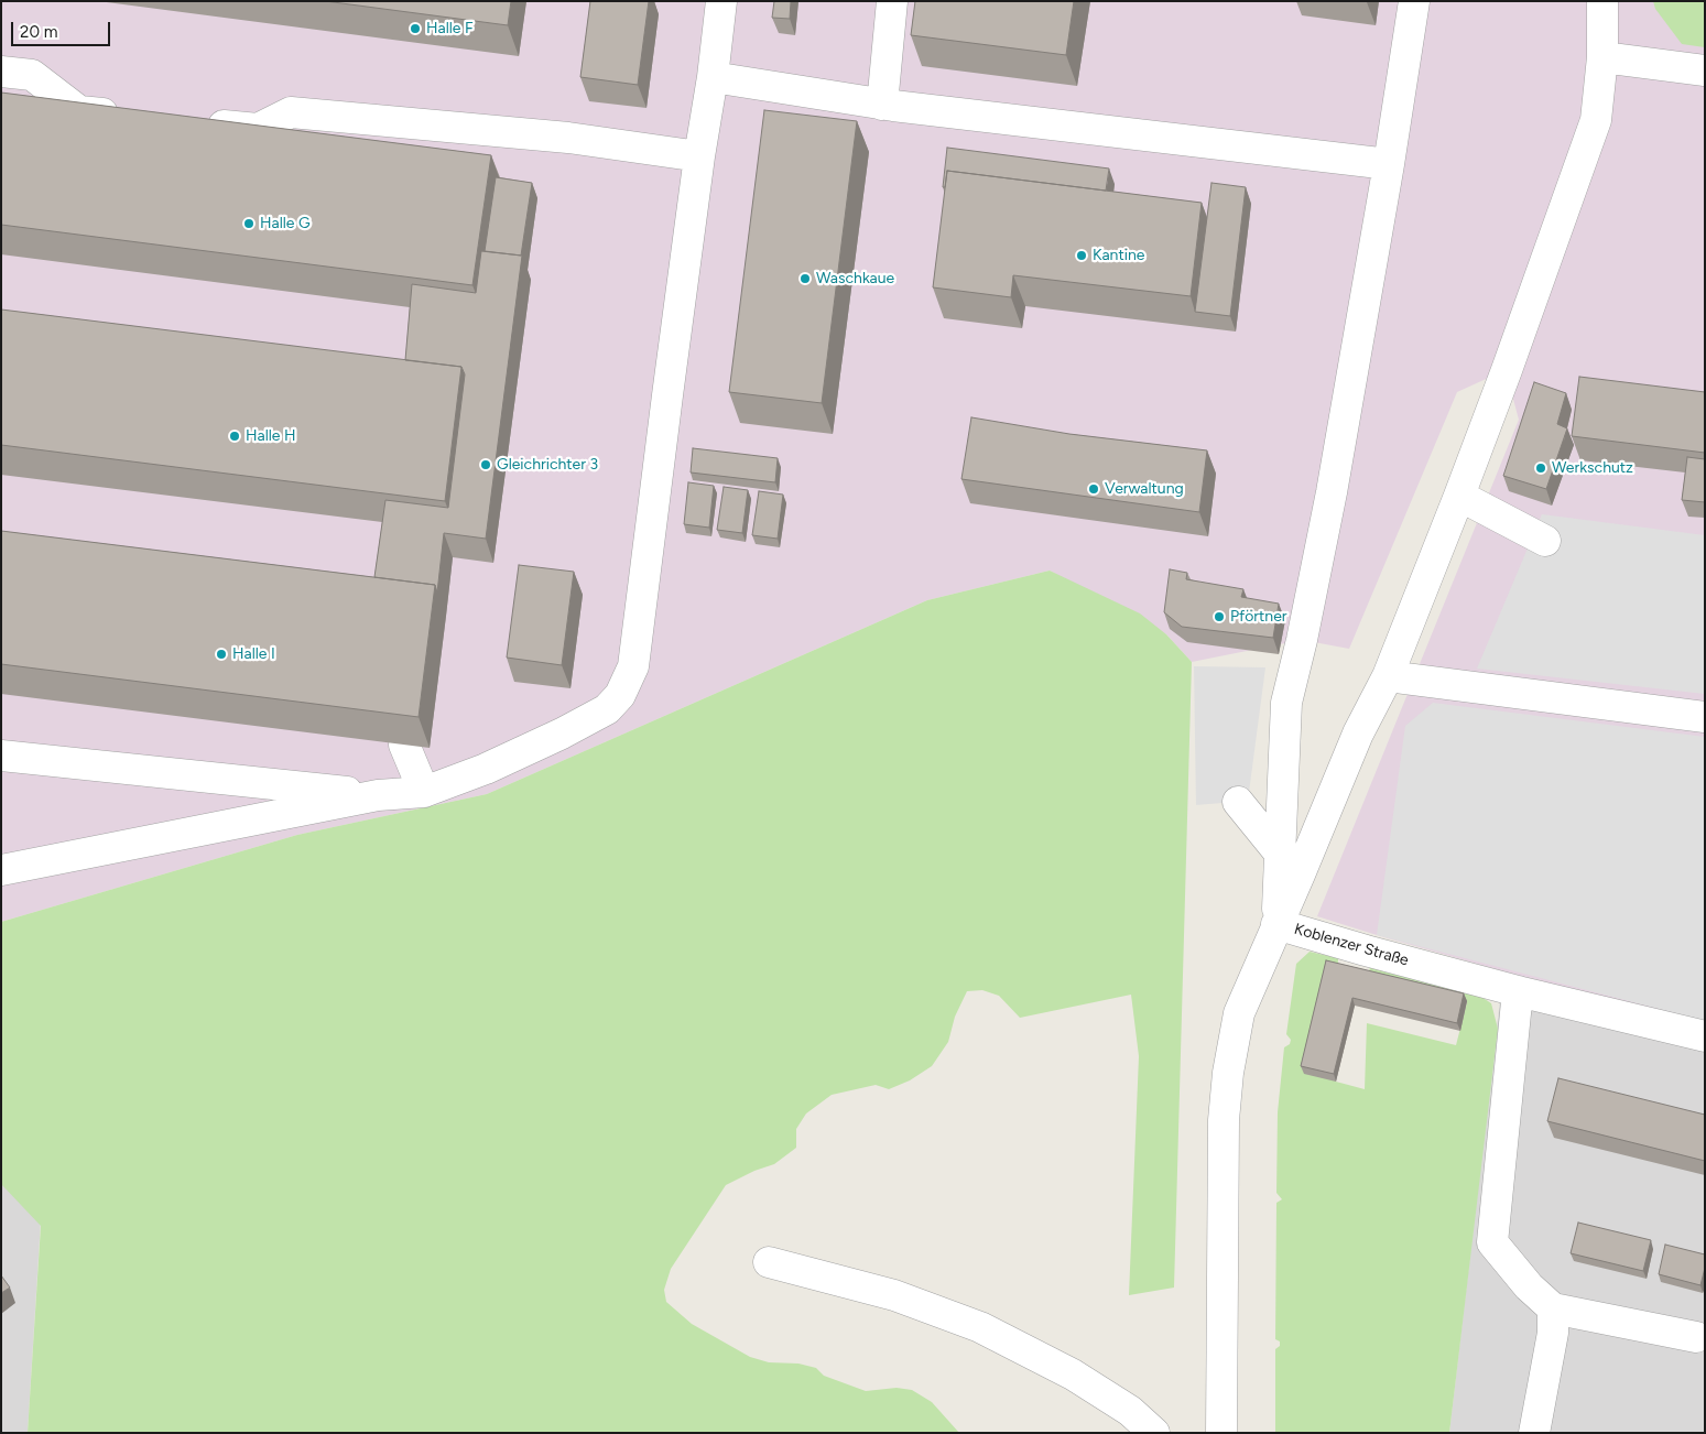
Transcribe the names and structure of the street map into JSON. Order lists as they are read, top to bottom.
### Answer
{
  "streets": {
    "street": ["Koblenzer Straße"]
  },
  "places": [
    "Halle F",
    "Halle G",
    "Kantine",
    "Waschkaue",
    "Halle H",
    "Gleichrichter 3",
    "Werkschutz",
    "Verwaltung",
    "Pförtner",
    "Halle I"
  ],
  "scale_bar": "20 m"
}
